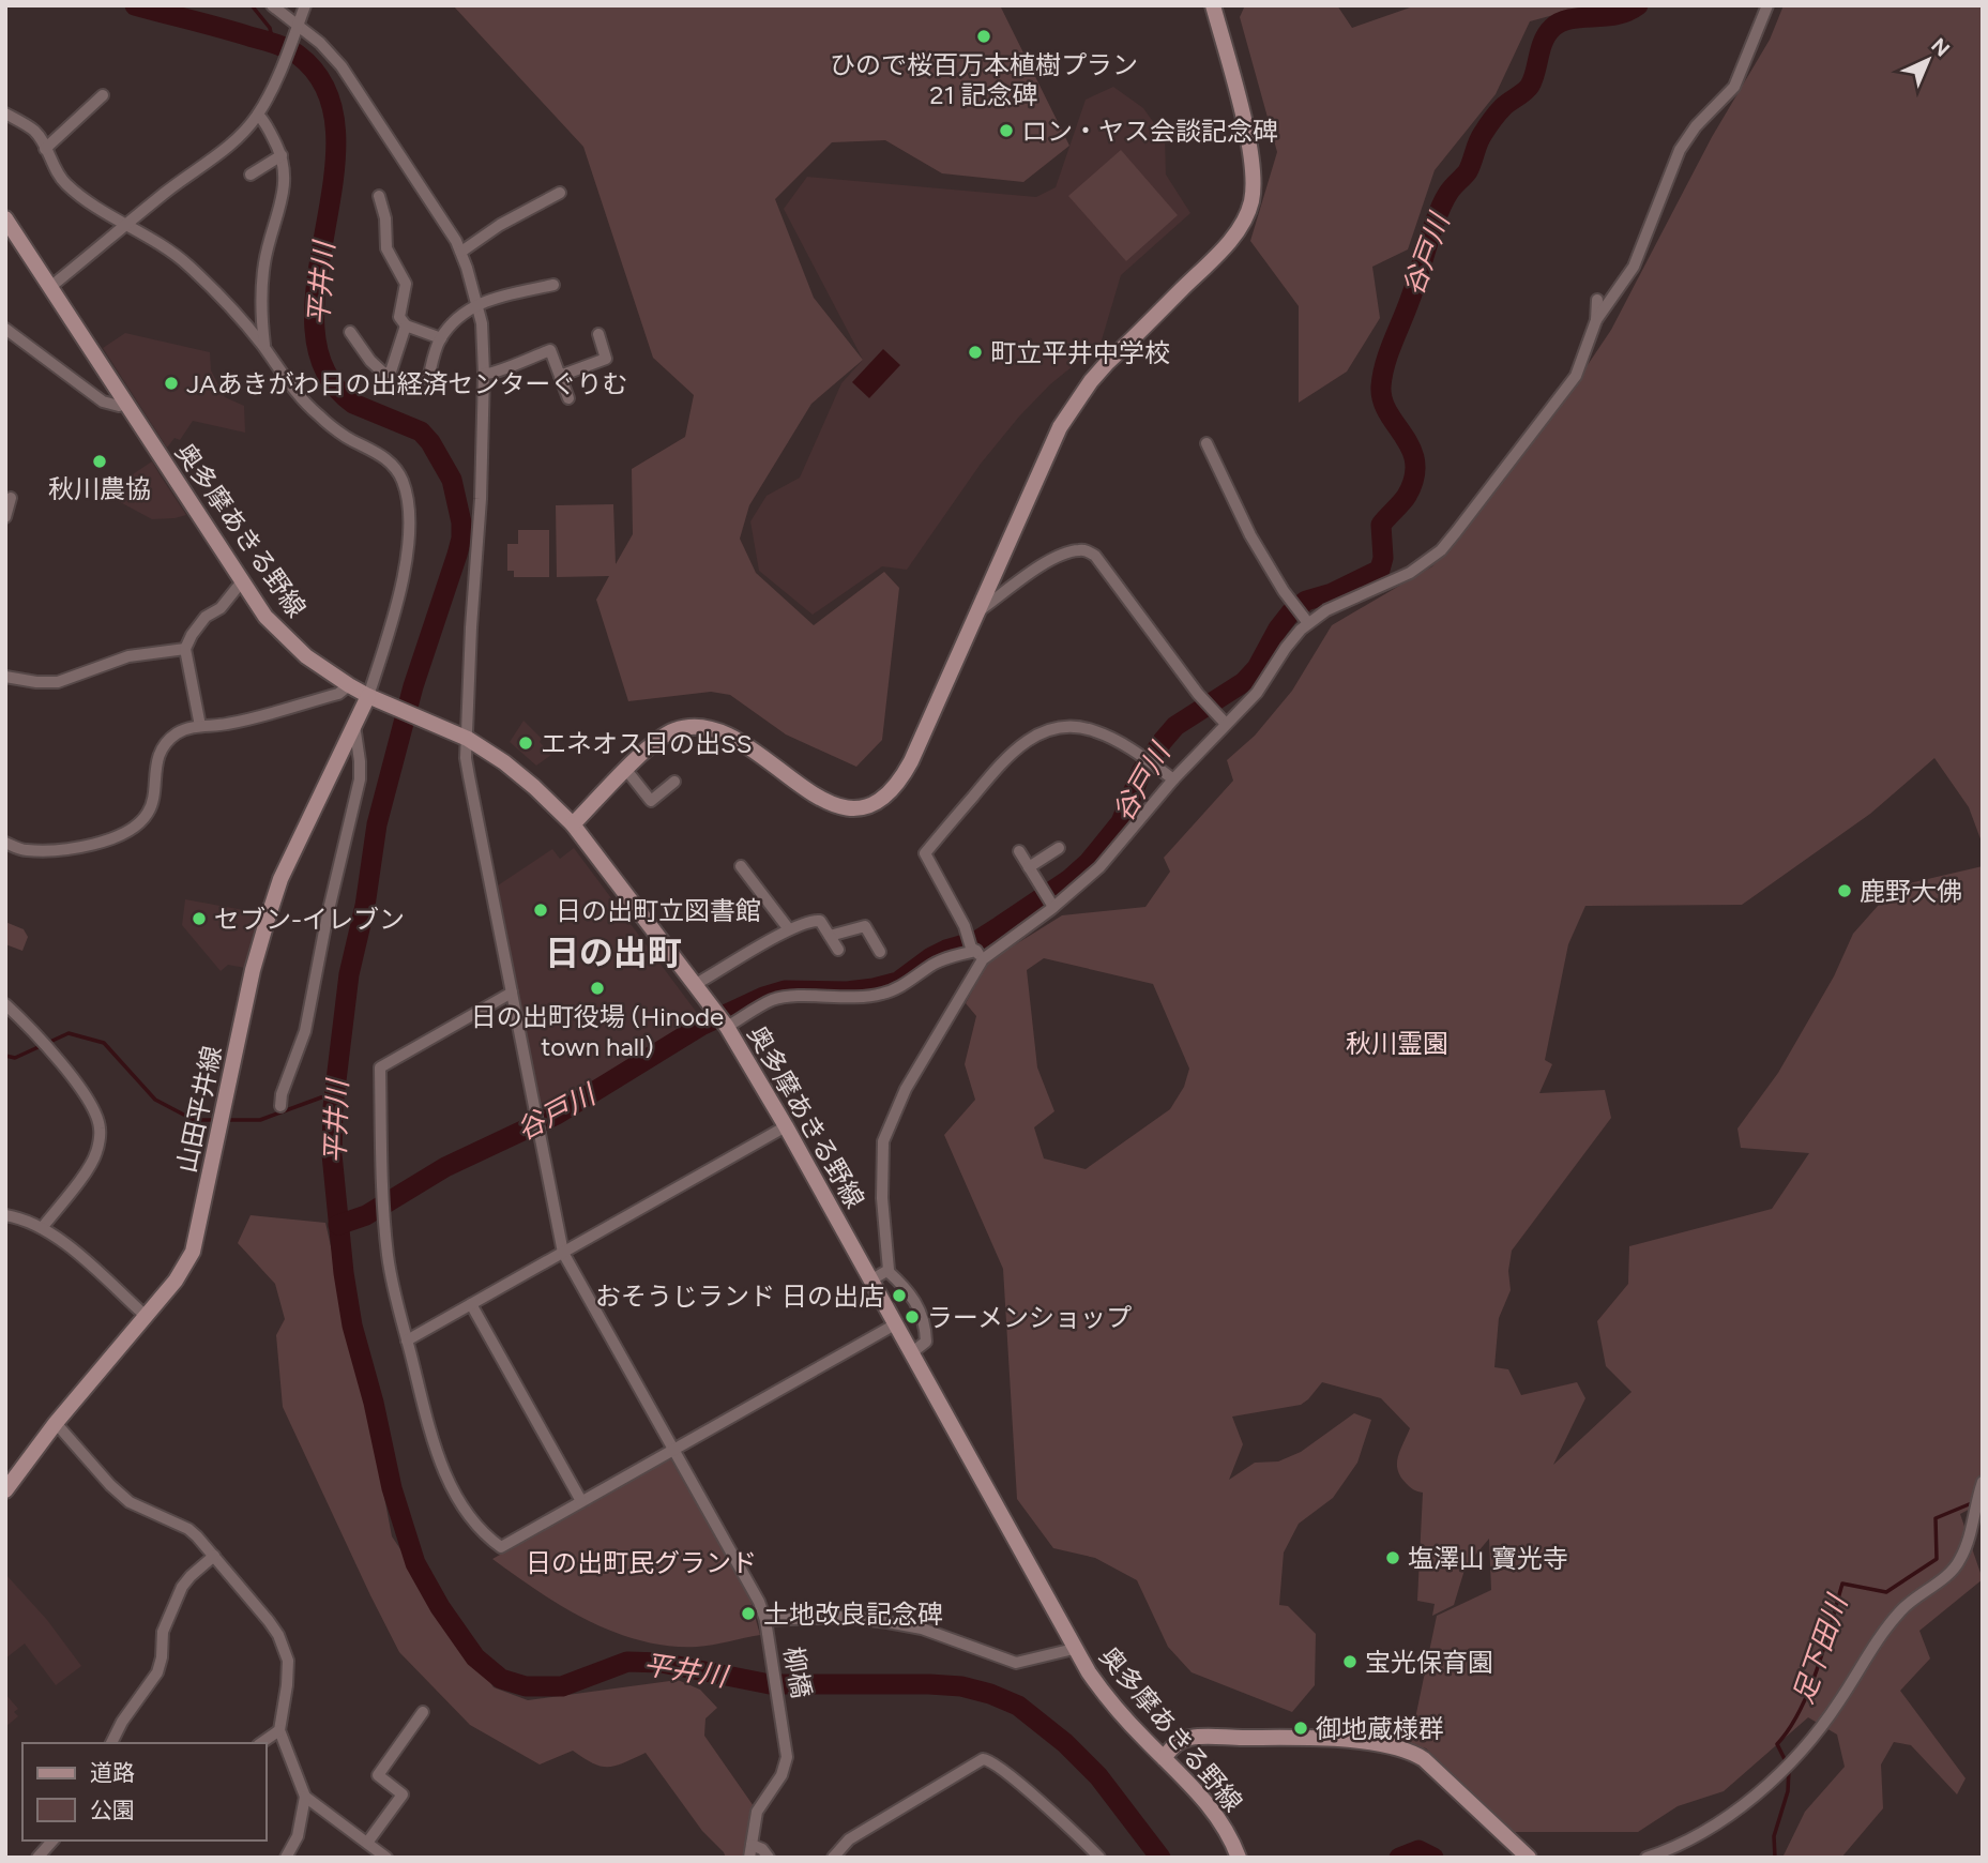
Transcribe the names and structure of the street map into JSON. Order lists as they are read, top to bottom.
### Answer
{
  "streets": {
    "main road": ["奥多摩あきる野線", "山田平井線"],
    "street": ["柳橋"]
  },
  "crossings": [
    ["奥多摩あきる野線", "山田平井線"],
    ["奥多摩あきる野線", "柳橋"]
  ],
  "districts": ["日の出町"],
  "water": ["谷戸川", "平井川", "足下田川"],
  "parks": ["秋川霊園", "日の出町民グランド"],
  "places": [
    "ひので桜百万本植樹プラン 21 記念碑",
    "ロン・ヤス会談記念碑",
    "町立平井中学校",
    "JAあきがわ日の出経済センターぐりむ",
    "秋川農協",
    "エネオス日の出SS",
    "鹿野大佛",
    "日の出町立図書館",
    "セブン-イレブン",
    "日の出町役場 (Hinode town hall)",
    "おそうじランド 日の出店",
    "ラーメンショップ",
    "塩澤山 寶光寺",
    "土地改良記念碑",
    "宝光保育園",
    "御地蔵様群"
  ],
  "legend": ["道路", "公園"],
  "north": "top right"
}
